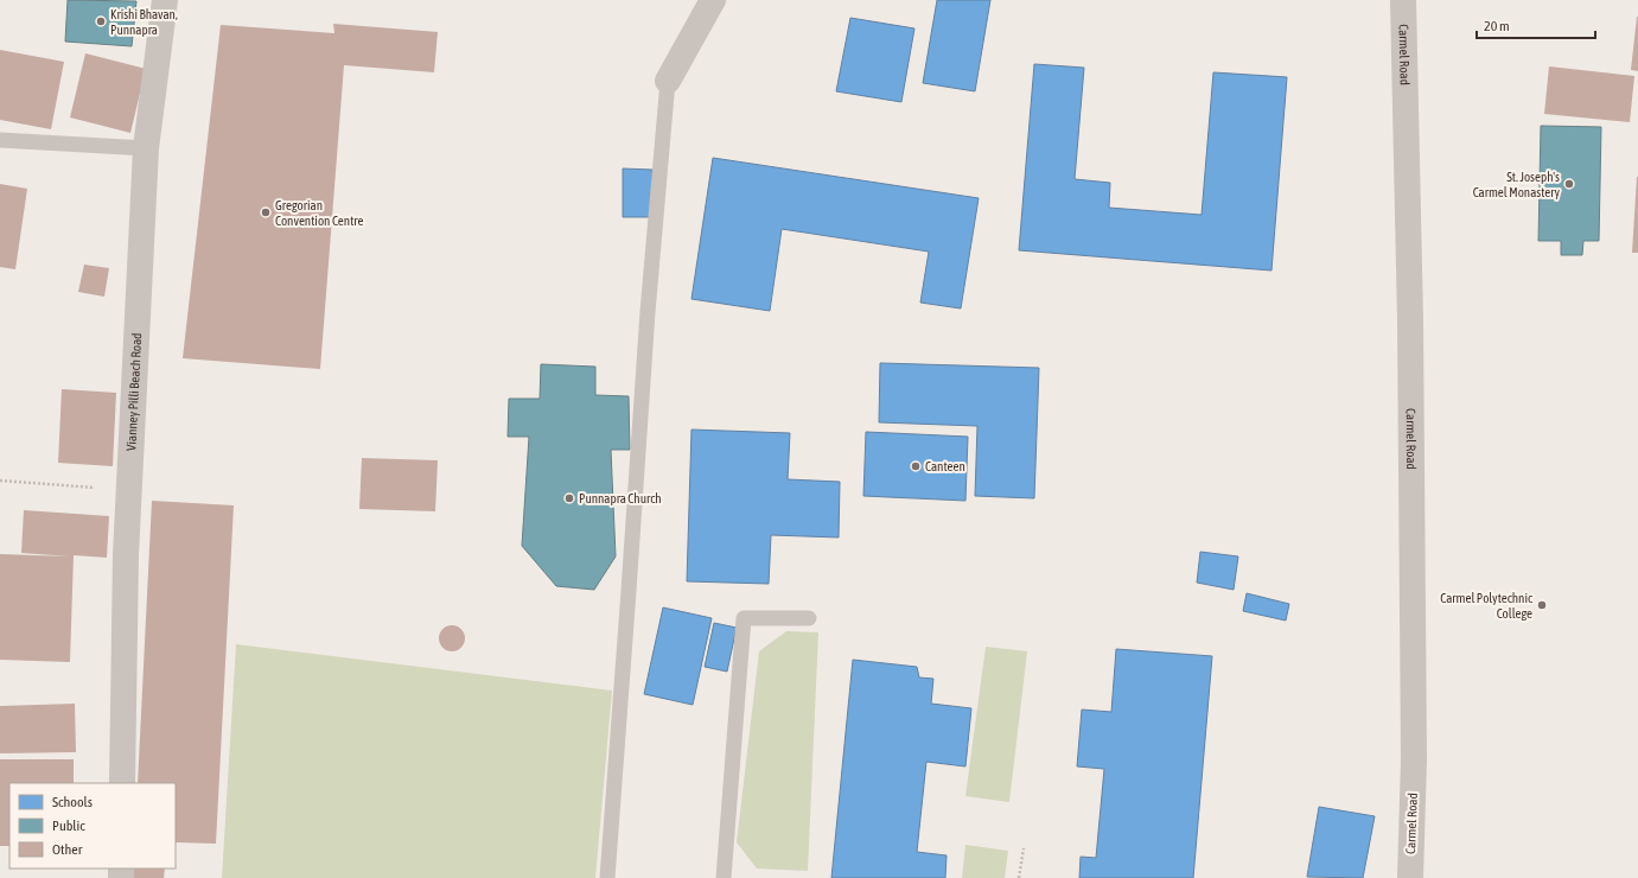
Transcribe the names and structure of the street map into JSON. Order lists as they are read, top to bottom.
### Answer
{
  "streets": {
    "street": ["Carmel Road", "Vianney Pilli Beach Road"]
  },
  "places": [
    "Krishi Bhavan, Punnapra",
    "St. Joseph's Carmel Monastery",
    "Gregorian Convention Centre",
    "Canteen",
    "Punnapra Church",
    "Carmel Polytechnic College"
  ],
  "legend": ["Schools", "Public", "Other"],
  "scale_bar": "20 m"
}
